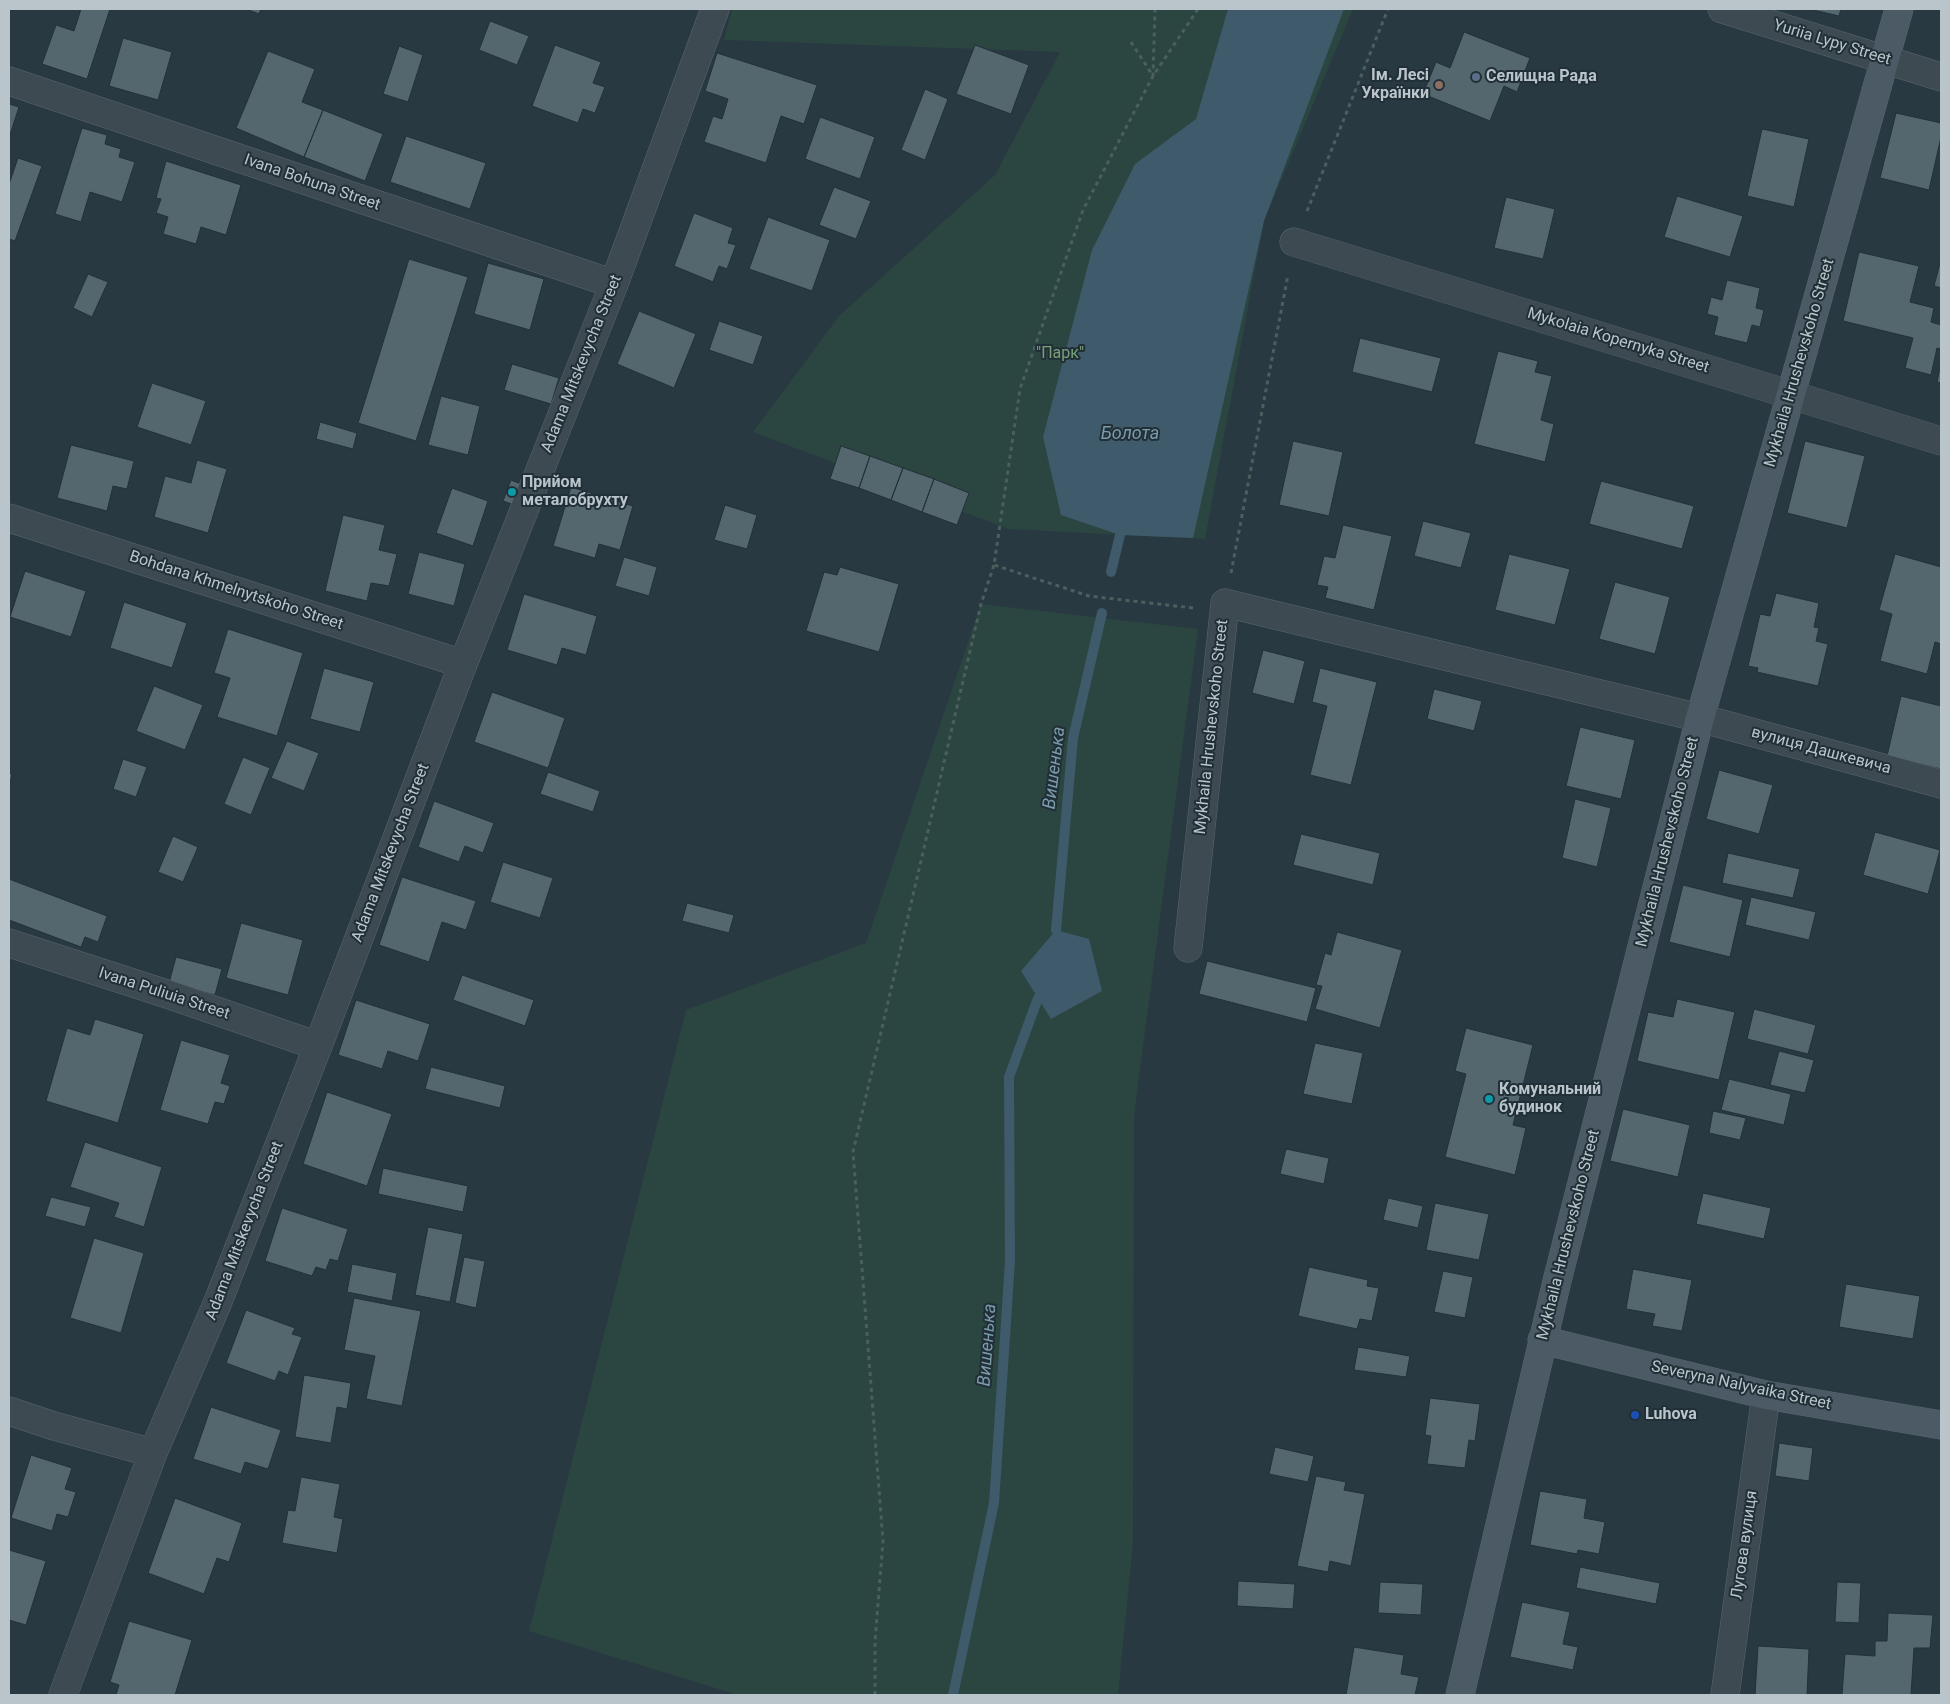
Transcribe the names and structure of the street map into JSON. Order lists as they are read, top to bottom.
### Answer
{
  "streets": {
    "street": [
      "Yuriia Lypy Street",
      "Ivana Bohuna Street",
      "Mykolaia Kopernyka Street",
      "Mykhaila Hrushevskoho Street",
      "Adama Mitskevycha Street",
      "Bohdana Khmelnytskoho Street",
      "вулиця Дашкевича",
      "Ivana Puliuia Street",
      "Severyna Nalyvaika Street",
      "Лугова вулиця"
    ]
  },
  "crossings": [
    ["Yuriia Lypy Street", "Mykhaila Hrushevskoho Street"],
    ["Ivana Bohuna Street", "Adama Mitskevycha Street"],
    ["Mykolaia Kopernyka Street", "Mykhaila Hrushevskoho Street"],
    ["Mykhaila Hrushevskoho Street", "вулиця Дашкевича"],
    ["Mykhaila Hrushevskoho Street", "Severyna Nalyvaika Street"],
    ["Adama Mitskevycha Street", "Bohdana Khmelnytskoho Street"],
    ["Adama Mitskevycha Street", "Ivana Puliuia Street"],
    ["Severyna Nalyvaika Street", "Лугова вулиця"]
  ],
  "water": ["Болота", "Вишенька"],
  "parks": ["\"Парк\""],
  "places": [
    "Селищна Рада",
    "Ім. Лесі Українки",
    "Прийом металобрухту",
    "Комунальний будинок",
    "Luhova"
  ]
}
